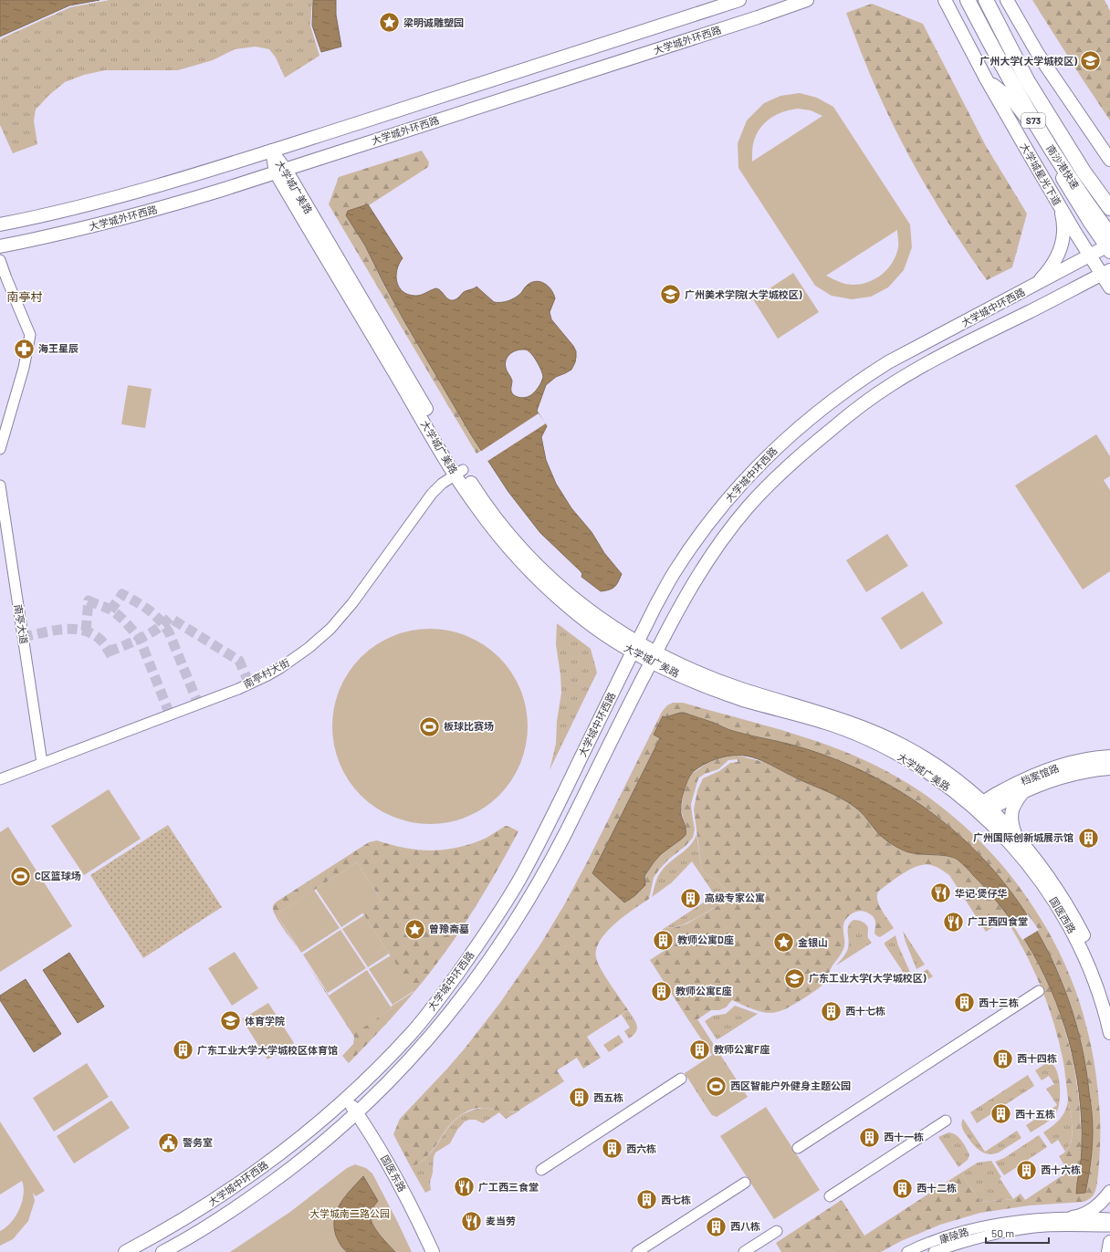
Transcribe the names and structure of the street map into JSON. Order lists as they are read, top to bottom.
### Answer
{
  "streets": {
    "highway": ["S73", "南沙港快速"],
    "main road": [
      "大学城外环西路",
      "大学城星光下道",
      "大学城广美路",
      "大学城中环西路",
      "档案馆路",
      "国医西路",
      "国医东路"
    ],
    "street": ["南亭大道", "南亭村大街", "康陵路"]
  },
  "crossings": [
    ["大学城外环西路", "大学城广美路"],
    ["南沙港快速", "大学城中环西路"],
    ["大学城星光下道", "大学城中环西路"],
    ["大学城广美路", "大学城中环西路"],
    ["大学城广美路", "南亭村大街"],
    ["大学城广美路", "档案馆路"],
    ["大学城广美路", "国医西路"],
    ["大学城中环西路", "国医东路"],
    ["南亭大道", "南亭村大街"],
    ["档案馆路", "国医西路"]
  ],
  "districts": ["南亭村"],
  "parks": ["大学城南二路公园"],
  "places": {
    "place": ["梁明诚雕塑园", "曾豫斋墓", "金银山"],
    "school or university": [
      "广州大学(大学城校区)",
      "广州美术学院(大学城校区)",
      "广东工业大学(大学城校区)",
      "体育学院"
    ],
    "pharmacy": ["海王星辰"],
    "sports": ["板球比赛场", "C区篮球场", "西区智能户外健身主题公园"],
    "building": [
      "广州国际创新城展示馆",
      "高级专家公寓",
      "教师公寓D座",
      "教师公寓E座",
      "西十三栋",
      "西十七栋",
      "教师公寓F座",
      "广东工业大学大学城校区体育馆",
      "西十四栋",
      "西五栋",
      "西十五栋",
      "西十一栋",
      "西六栋",
      "西十六栋",
      "西十二栋",
      "西七栋",
      "西八栋"
    ],
    "restaurant": [
      "华记·煲仔华",
      "广工西四食堂",
      "广工西三食堂",
      "麦当劳"
    ],
    "public building": ["警务室"]
  },
  "scale_bar": "50 m"
}
